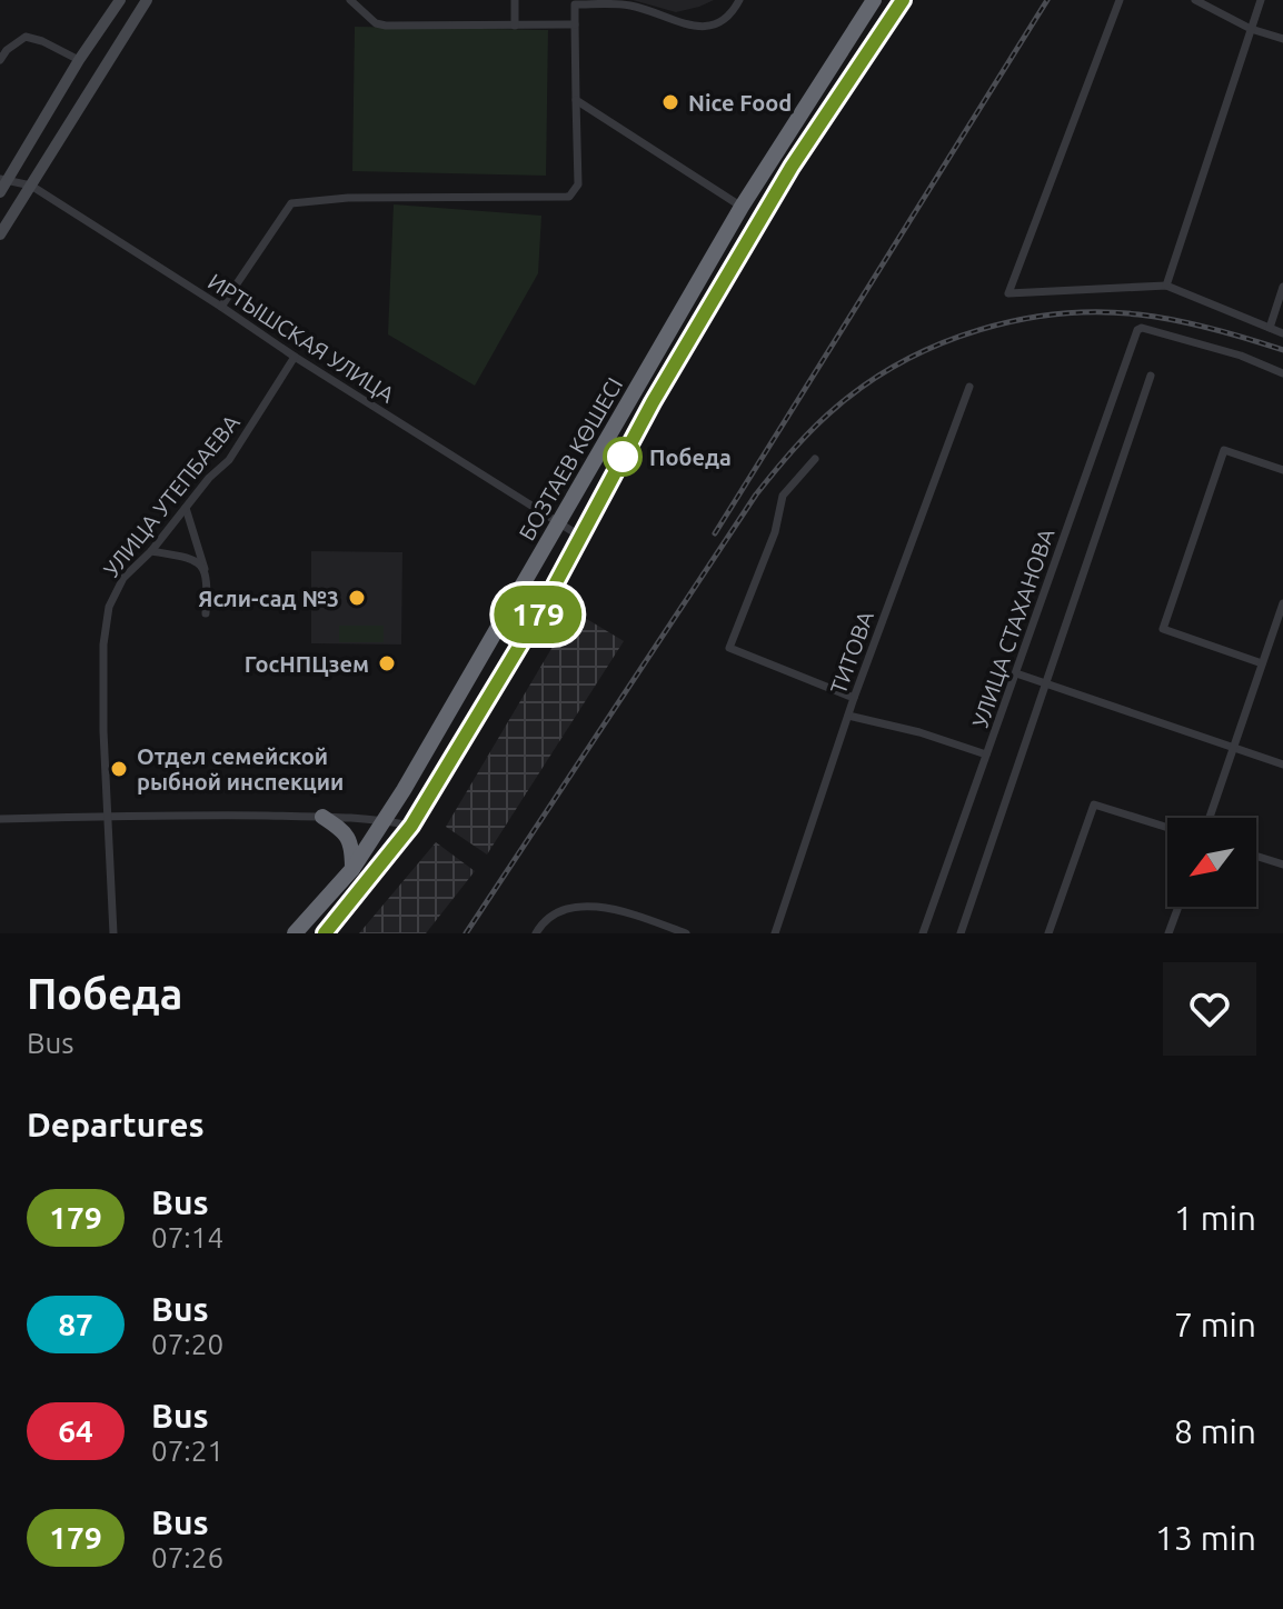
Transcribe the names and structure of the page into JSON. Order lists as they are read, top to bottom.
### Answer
{
  "streets": {
    "highway": ["БОЗТАЕВ КӨШЕСІ"],
    "street": [
      "ИРТЫШСКАЯ УЛИЦА",
      "УЛИЦА УТЕПБАЕВА",
      "УЛИЦА СТАХАНОВА",
      "ТИТОВА"
    ]
  },
  "crossings": [
    ["ИРТЫШСКАЯ УЛИЦА", "БОЗТАЕВ КӨШЕСІ"],
    ["ИРТЫШСКАЯ УЛИЦА", "УЛИЦА УТЕПБАЕВА"]
  ],
  "places": [
    "Nice Food",
    "Победа",
    "Ясли-сад №3",
    "ГосНПЦзем",
    "Отдел семейской рыбной инспекции"
  ],
  "lines": ["bus line 179"],
  "north": "bottom left",
  "page": {
    "on_map": "179",
    "heading": [
      ["Победа", "Bus"],
      "Departures"
    ],
    "list": [
      {
        "mark": "179",
        "name": "Bus",
        "note": "07:14",
        "value": "1 min"
      },
      {
        "mark": "87",
        "name": "Bus",
        "note": "07:20",
        "value": "7 min"
      },
      {
        "mark": "64",
        "name": "Bus",
        "note": "07:21",
        "value": "8 min"
      },
      {
        "mark": "179",
        "name": "Bus",
        "note": "07:26",
        "value": "13 min"
      }
    ]
  }
}
